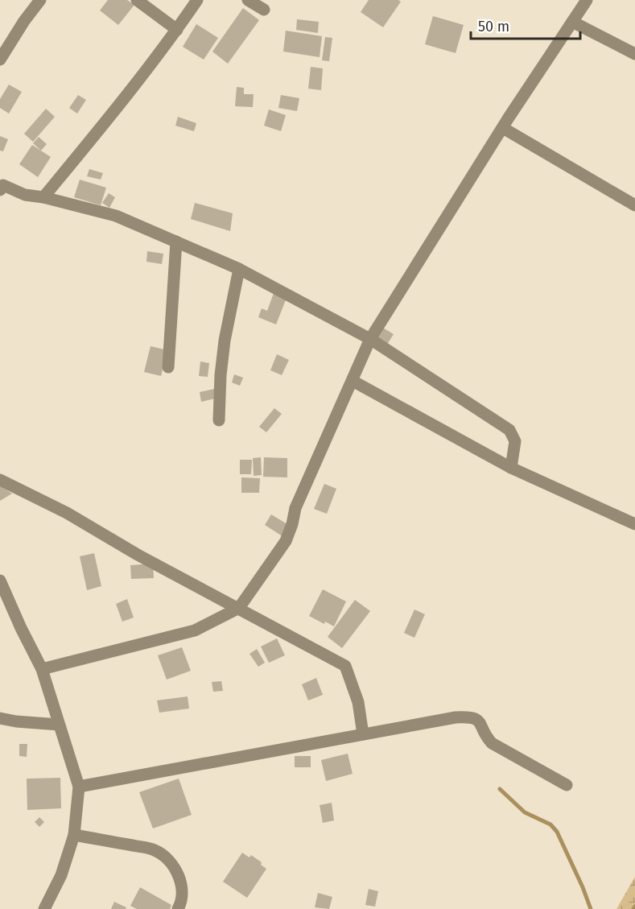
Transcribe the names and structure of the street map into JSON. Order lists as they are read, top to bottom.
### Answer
{
  "scale_bar": "50 m"
}
